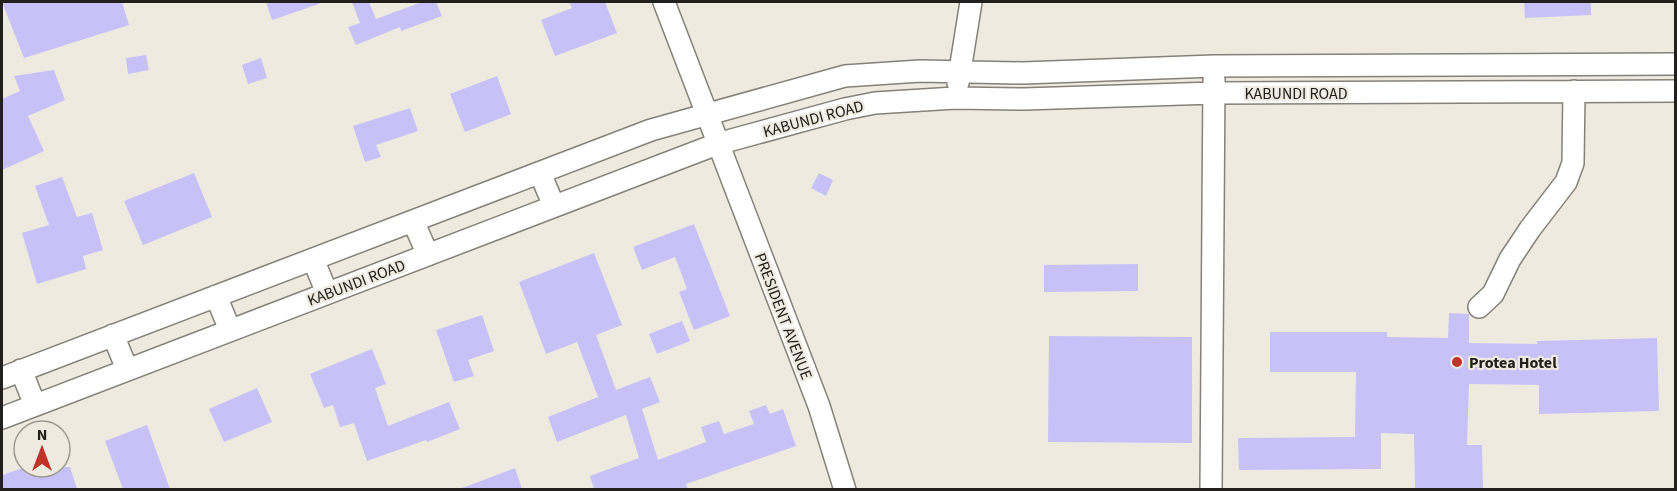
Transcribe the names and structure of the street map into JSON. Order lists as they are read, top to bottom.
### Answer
{
  "streets": {
    "street": ["KABUNDI ROAD", "PRESIDENT AVENUE"]
  },
  "crossings": [
    ["KABUNDI ROAD", "PRESIDENT AVENUE"]
  ],
  "places": ["Protea Hotel"],
  "north": "top"
}
